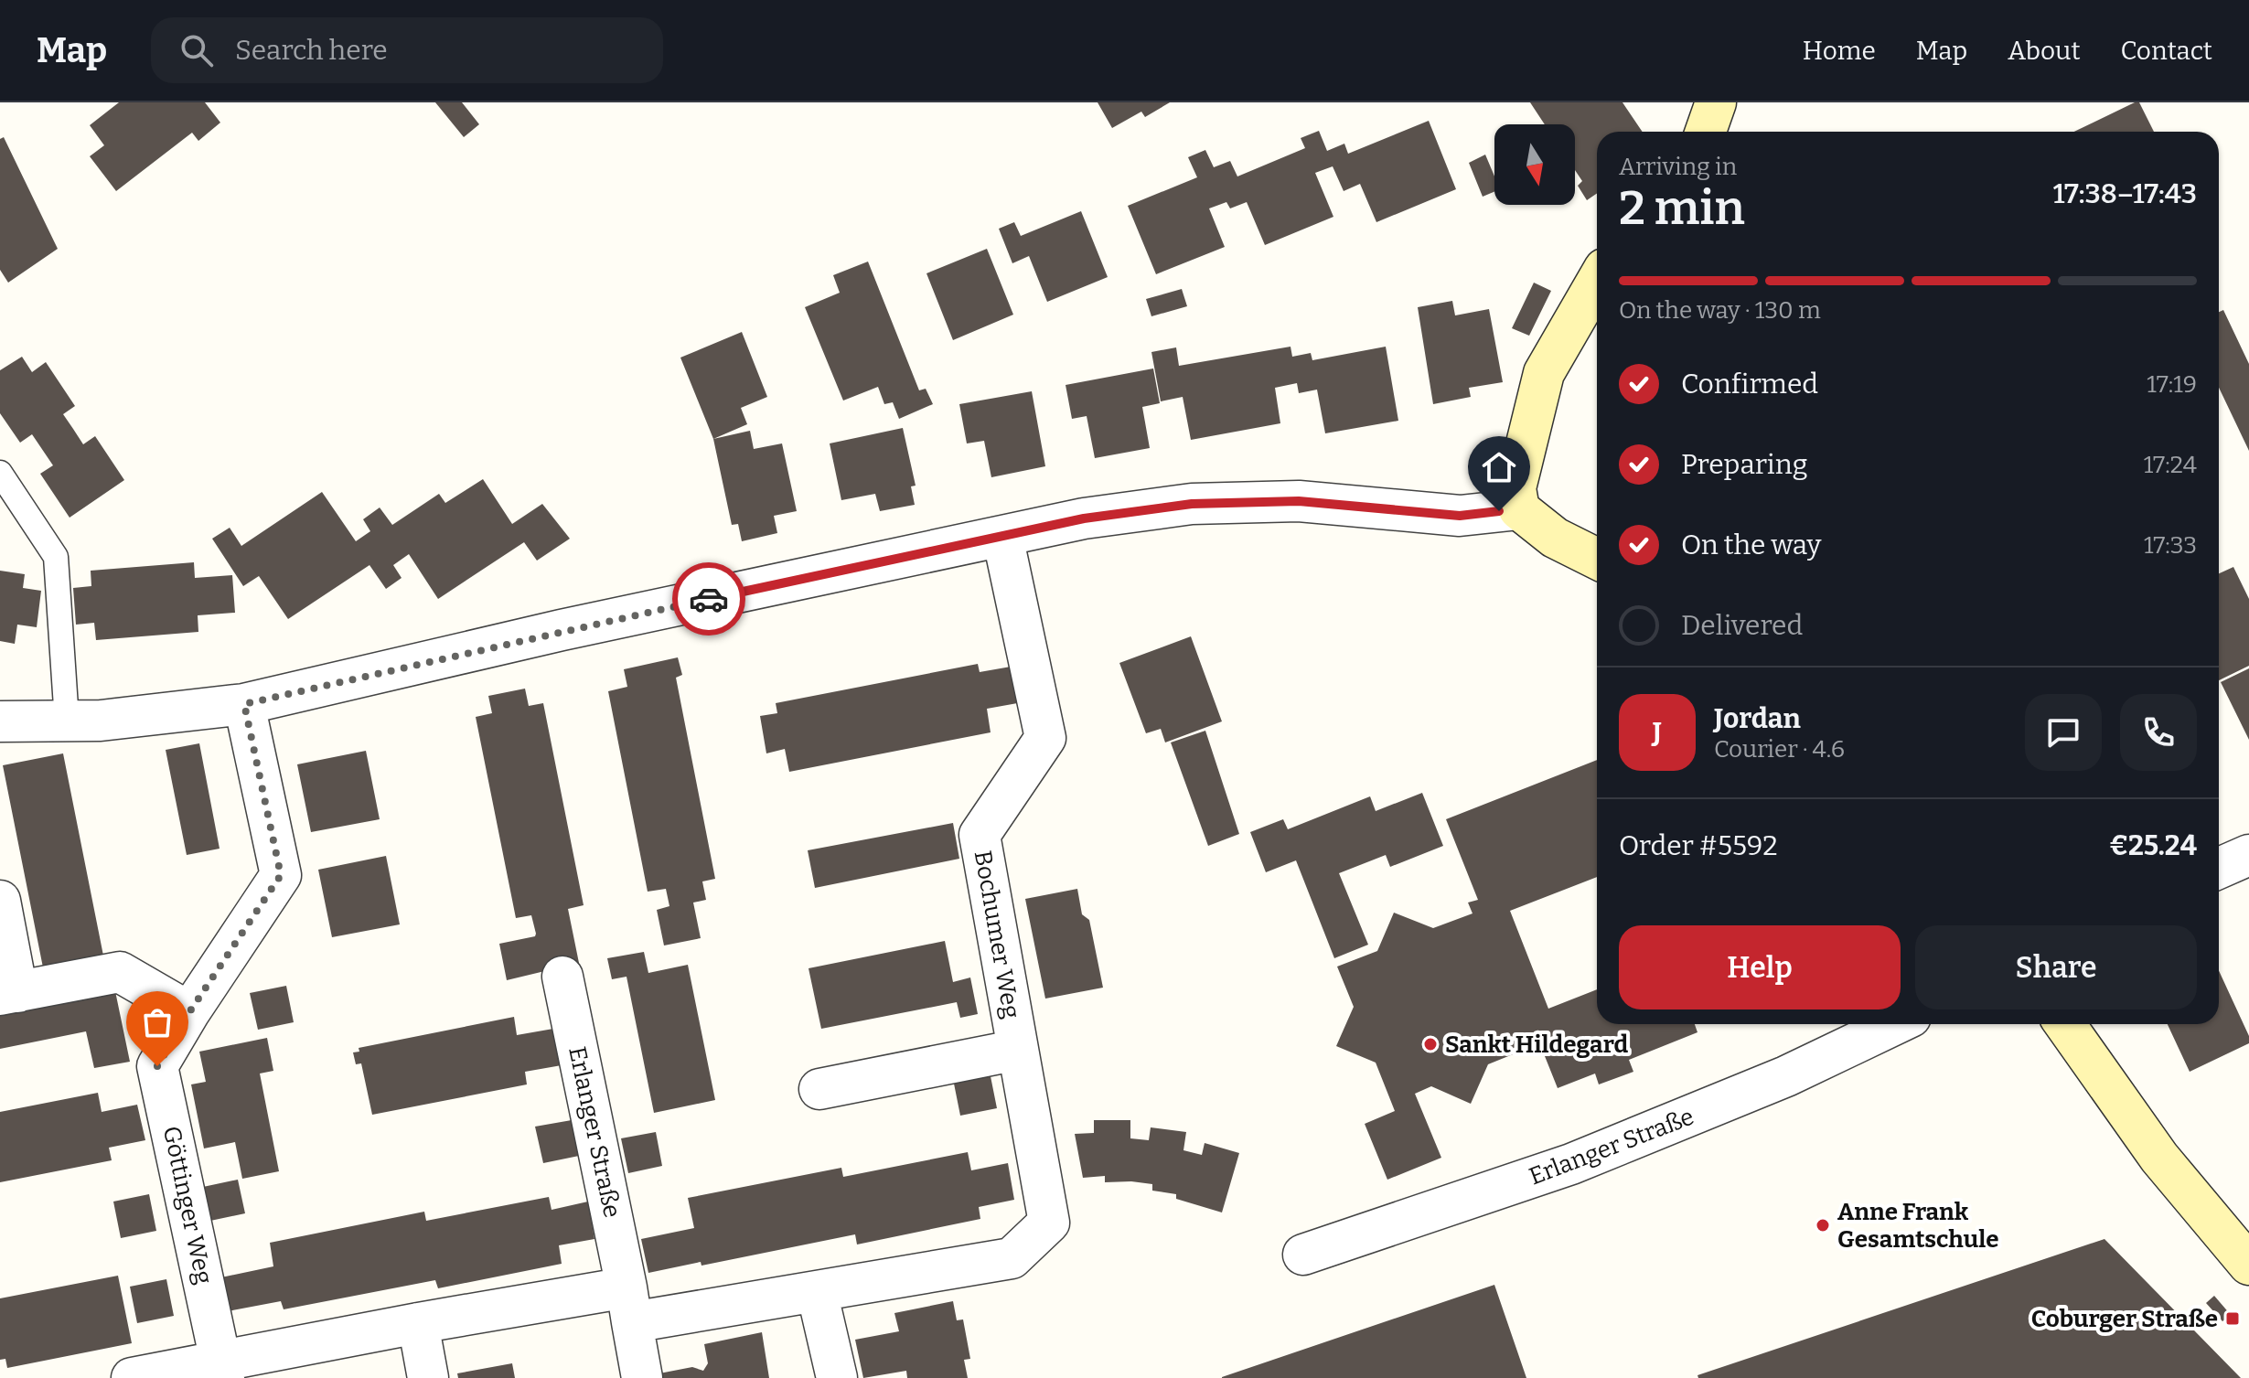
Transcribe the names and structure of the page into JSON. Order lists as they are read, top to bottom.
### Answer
{
  "streets": {
    "street": ["Bochumer Weg", "Erlanger Straße", "Göttinger Weg"]
  },
  "places": {
    "other": ["Sankt Hildegard", "Anne Frank Gesamtschule"],
    "transit": ["Coburger Straße"]
  },
  "north": "bottom",
  "page": {
    "header": "Map",
    "search": "Search here",
    "nav": [
      "Home",
      "Map",
      "About",
      "Contact"
    ],
    "heading": ["2 min", "Arriving in", "17:38–17:43"],
    "panel": [
      "Jordan",
      "Courier · 4.6",
      "Order #5592",
      "€25.24"
    ],
    "bar": "On the way · 130 m",
    "list": [
      ["Confirmed", "17:19"],
      ["Preparing", "17:24"],
      ["On the way", "17:33"],
      "Delivered"
    ],
    "round": "J",
    "buttons": ["Help", "Share"]
  }
}
